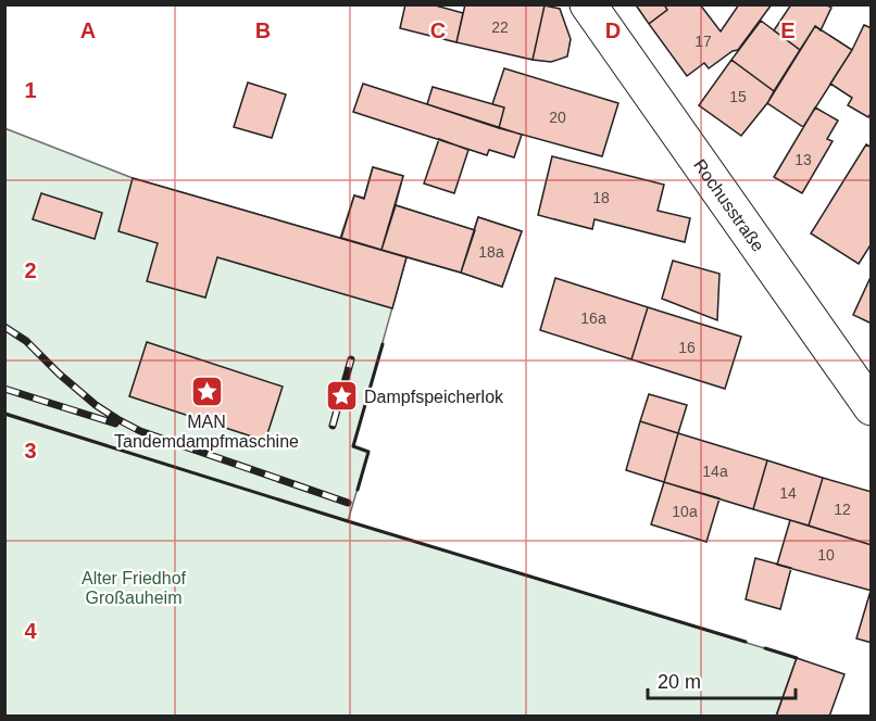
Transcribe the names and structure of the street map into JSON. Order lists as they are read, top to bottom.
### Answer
{
  "streets": {
    "street": ["Rochusstraße"]
  },
  "parks": ["Alter Friedhof Großauheim"],
  "places": {
    "place": ["MAN Tandemdampfmaschine", "Dampfspeicherlok"]
  },
  "house_numbers": [
    "22",
    "17",
    "15",
    "20",
    "13",
    "18",
    "18a",
    "16a",
    "16",
    "14a",
    "14",
    "12",
    "10a",
    "10"
  ],
  "scale_bar": "20 m",
  "grid": {
    "columns": [
      "A",
      "B",
      "C",
      "D",
      "E"
    ],
    "rows": [
      "1",
      "2",
      "3",
      "4"
    ]
  }
}
